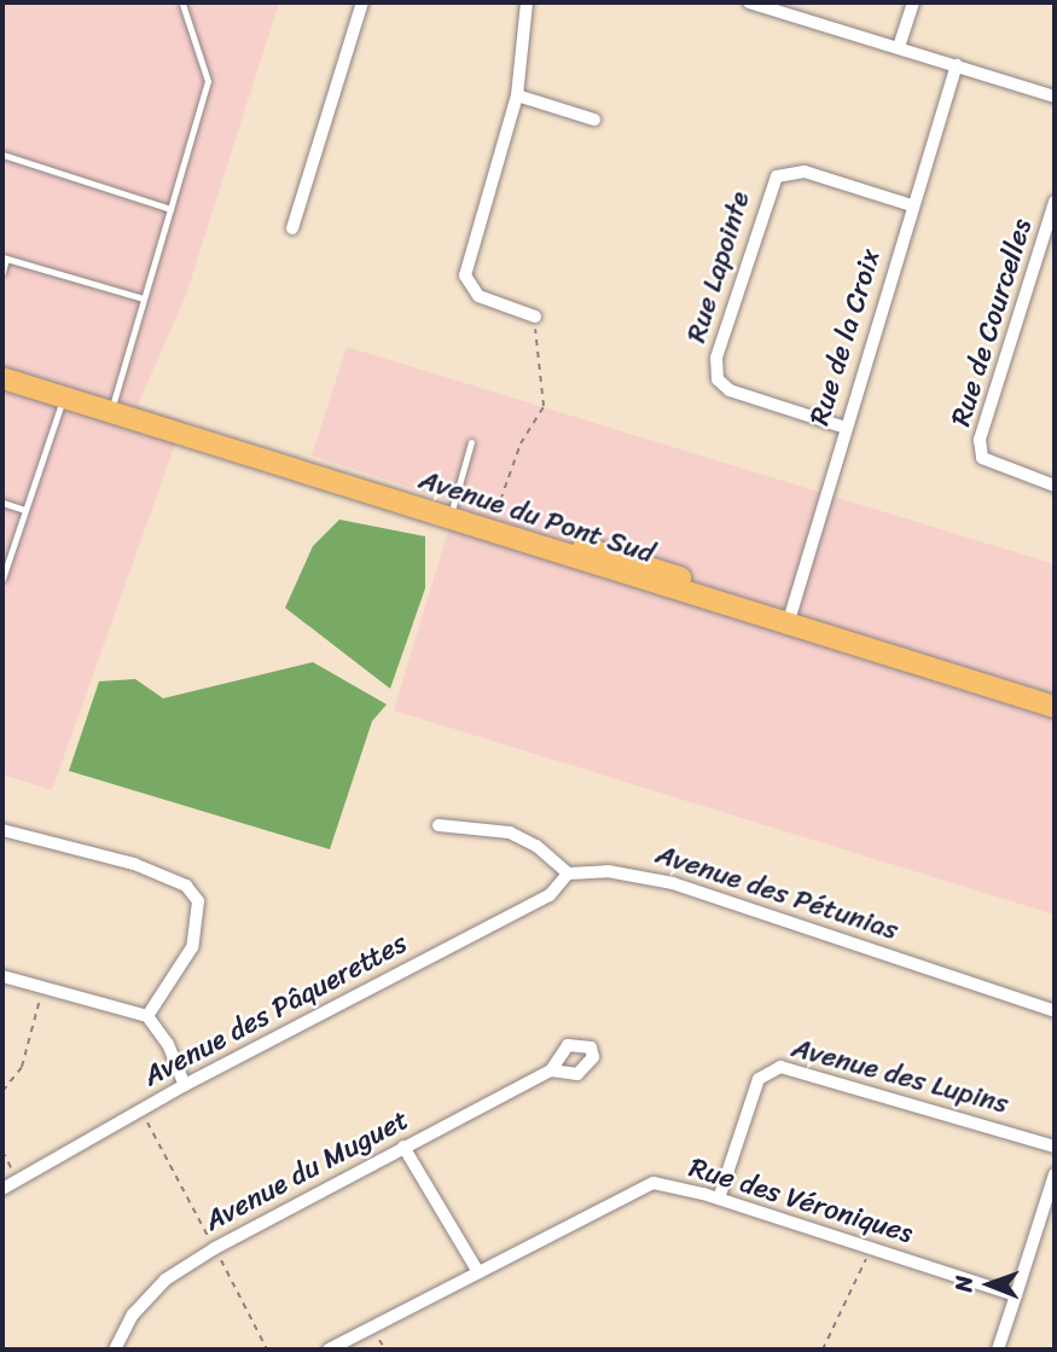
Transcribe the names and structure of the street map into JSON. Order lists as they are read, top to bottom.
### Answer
{
  "streets": {
    "main road": ["Avenue du Pont Sud"],
    "street": [
      "Rue Lapointe",
      "Rue de Courcelles",
      "Rue de la Croix",
      "Avenue des Pétunias",
      "Avenue des Pâquerettes",
      "Avenue des Lupins",
      "Avenue du Muguet",
      "Rue des Véroniques"
    ]
  },
  "crossings": [
    ["Rue Lapointe", "Rue de la Croix"],
    ["Rue de la Croix", "Avenue du Pont Sud"],
    ["Avenue des Pétunias", "Avenue des Pâquerettes"],
    ["Avenue des Lupins", "Rue des Véroniques"]
  ],
  "north": "left"
}
